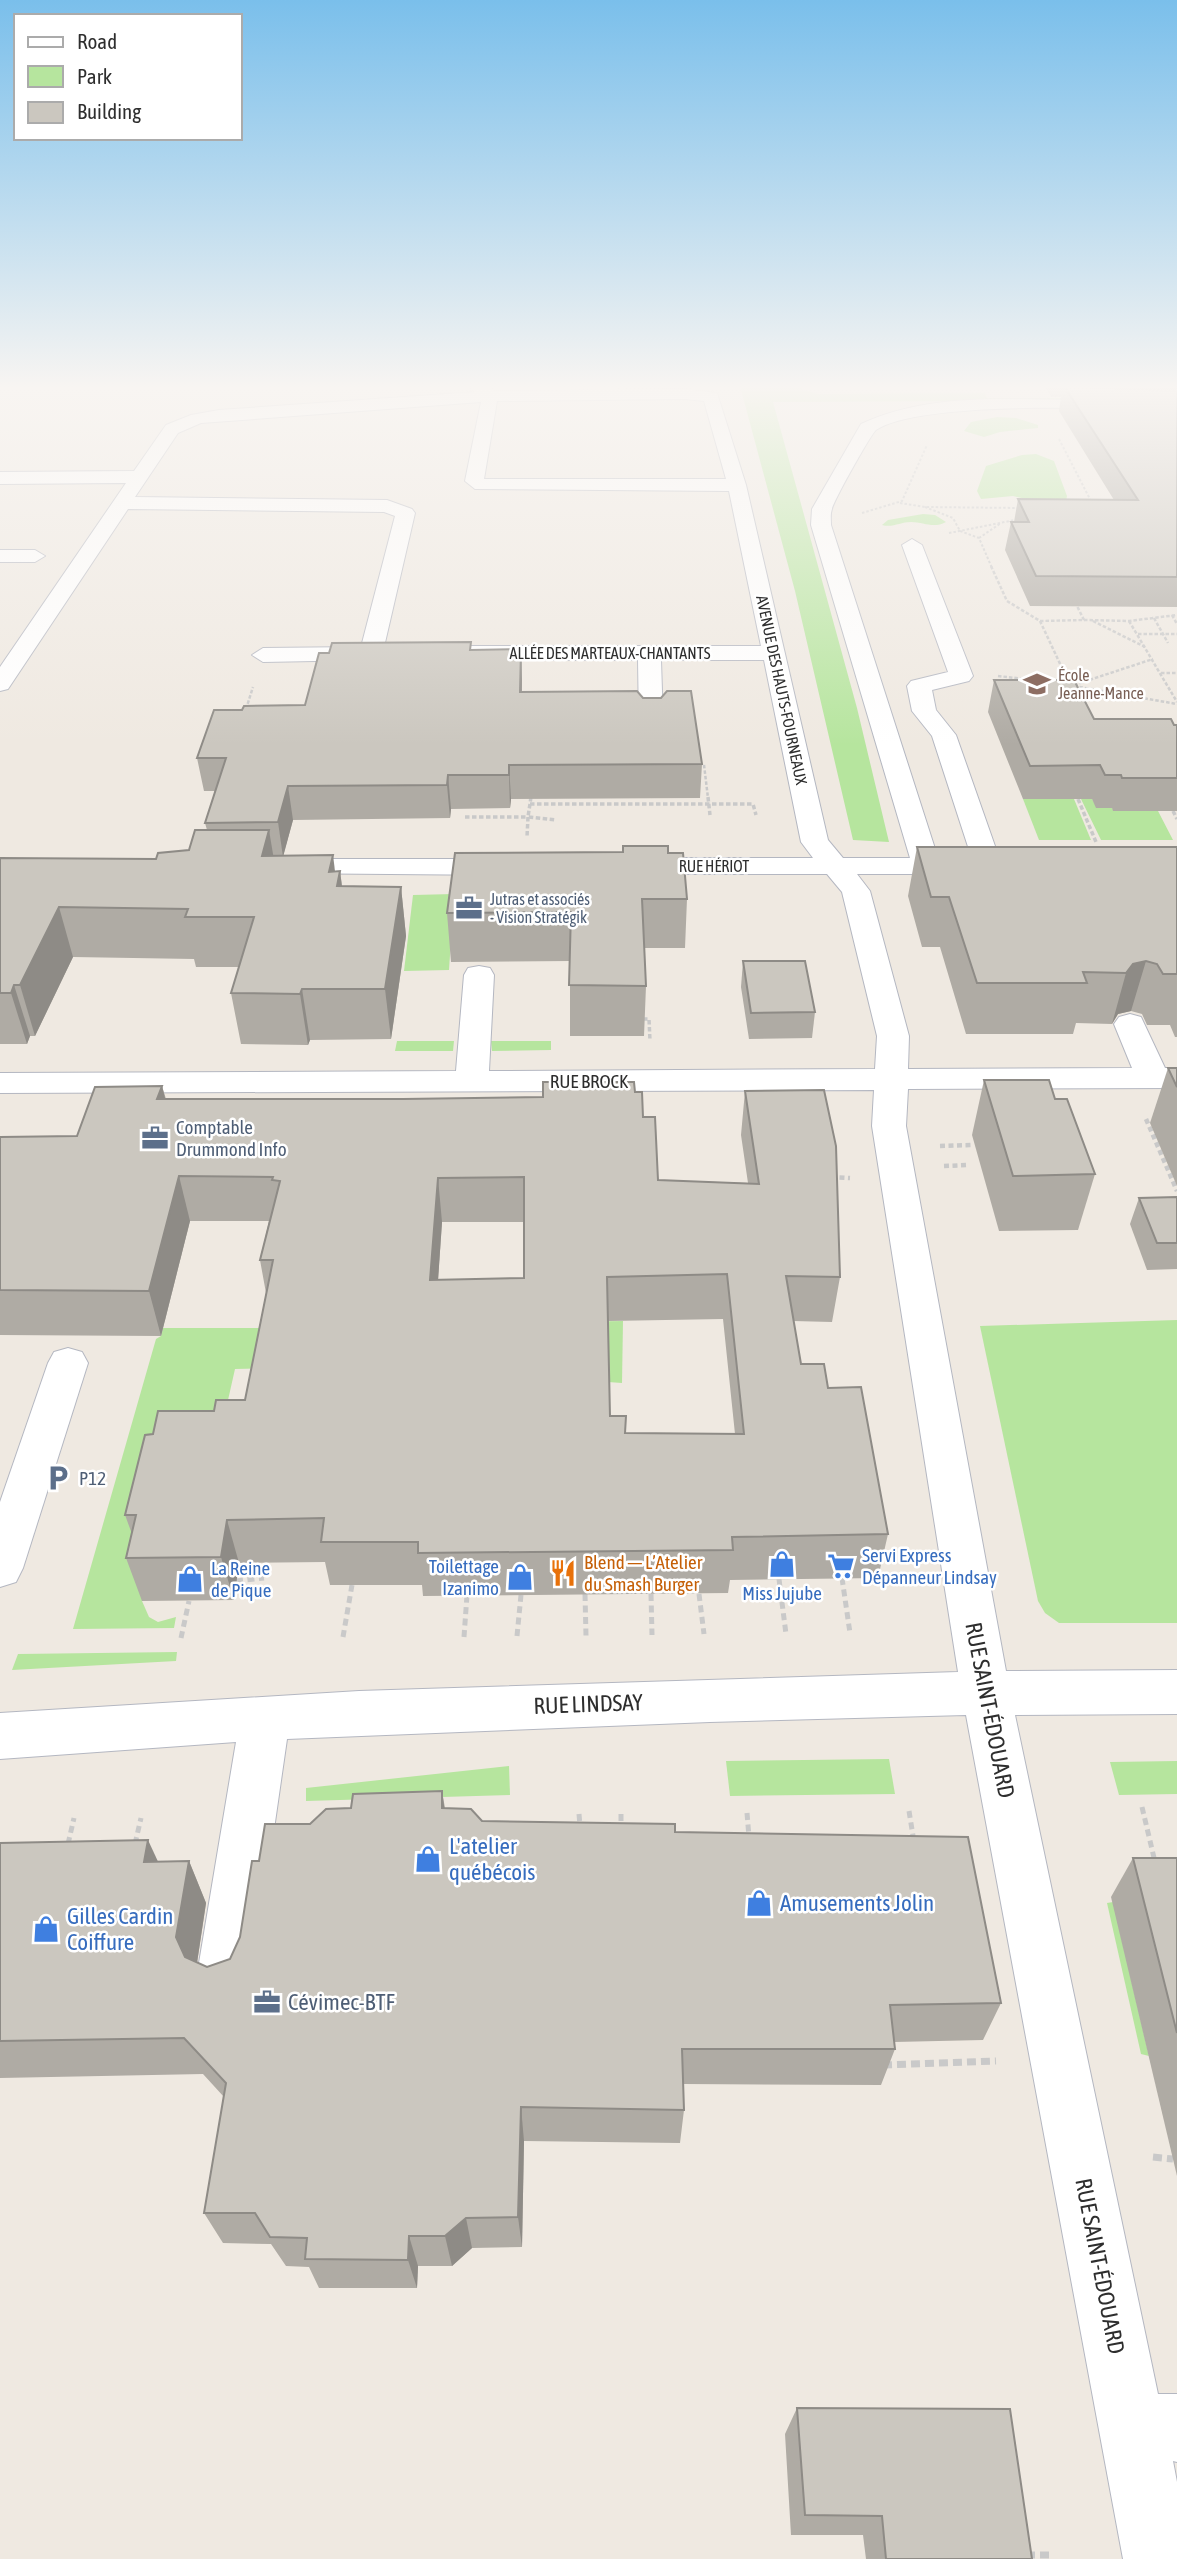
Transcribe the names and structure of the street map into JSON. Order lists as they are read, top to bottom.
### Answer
{
  "streets": {
    "street": [
      "ALLÉE DES MARTEAUX-CHANTANTS",
      "AVENUE DES HAUTS-FOURNEAUX",
      "RUE HÉRIOT",
      "RUE BROCK",
      "RUE LINDSAY",
      "RUE SAINT-ÉDOUARD"
    ]
  },
  "crossings": [
    ["ALLÉE DES MARTEAUX-CHANTANTS", "AVENUE DES HAUTS-FOURNEAUX"],
    ["AVENUE DES HAUTS-FOURNEAUX", "RUE HÉRIOT"],
    ["AVENUE DES HAUTS-FOURNEAUX", "RUE SAINT-ÉDOUARD"],
    ["RUE HÉRIOT", "RUE SAINT-ÉDOUARD"],
    ["RUE BROCK", "RUE SAINT-ÉDOUARD"],
    ["RUE LINDSAY", "RUE SAINT-ÉDOUARD"]
  ],
  "places": {
    "school or university": ["École Jeanne-Mance"],
    "office": ["Jutras et associés - Vision Stratégik", "Comptable Drummond Info", "Cévimec-BTF"],
    "parking": ["P12"],
    "shop": [
      "Miss Jujube",
      "Toilettage Izanimo",
      "La Reine de Pique",
      "L'atelier québécois",
      "Amusements Jolin",
      "Gilles Cardin Coiffure"
    ],
    "supermarket": ["Servi Express Dépanneur Lindsay"],
    "restaurant": ["Blend — L’Atelier du Smash Burger"]
  },
  "legend": ["Road", "Park", "Building"]
}
